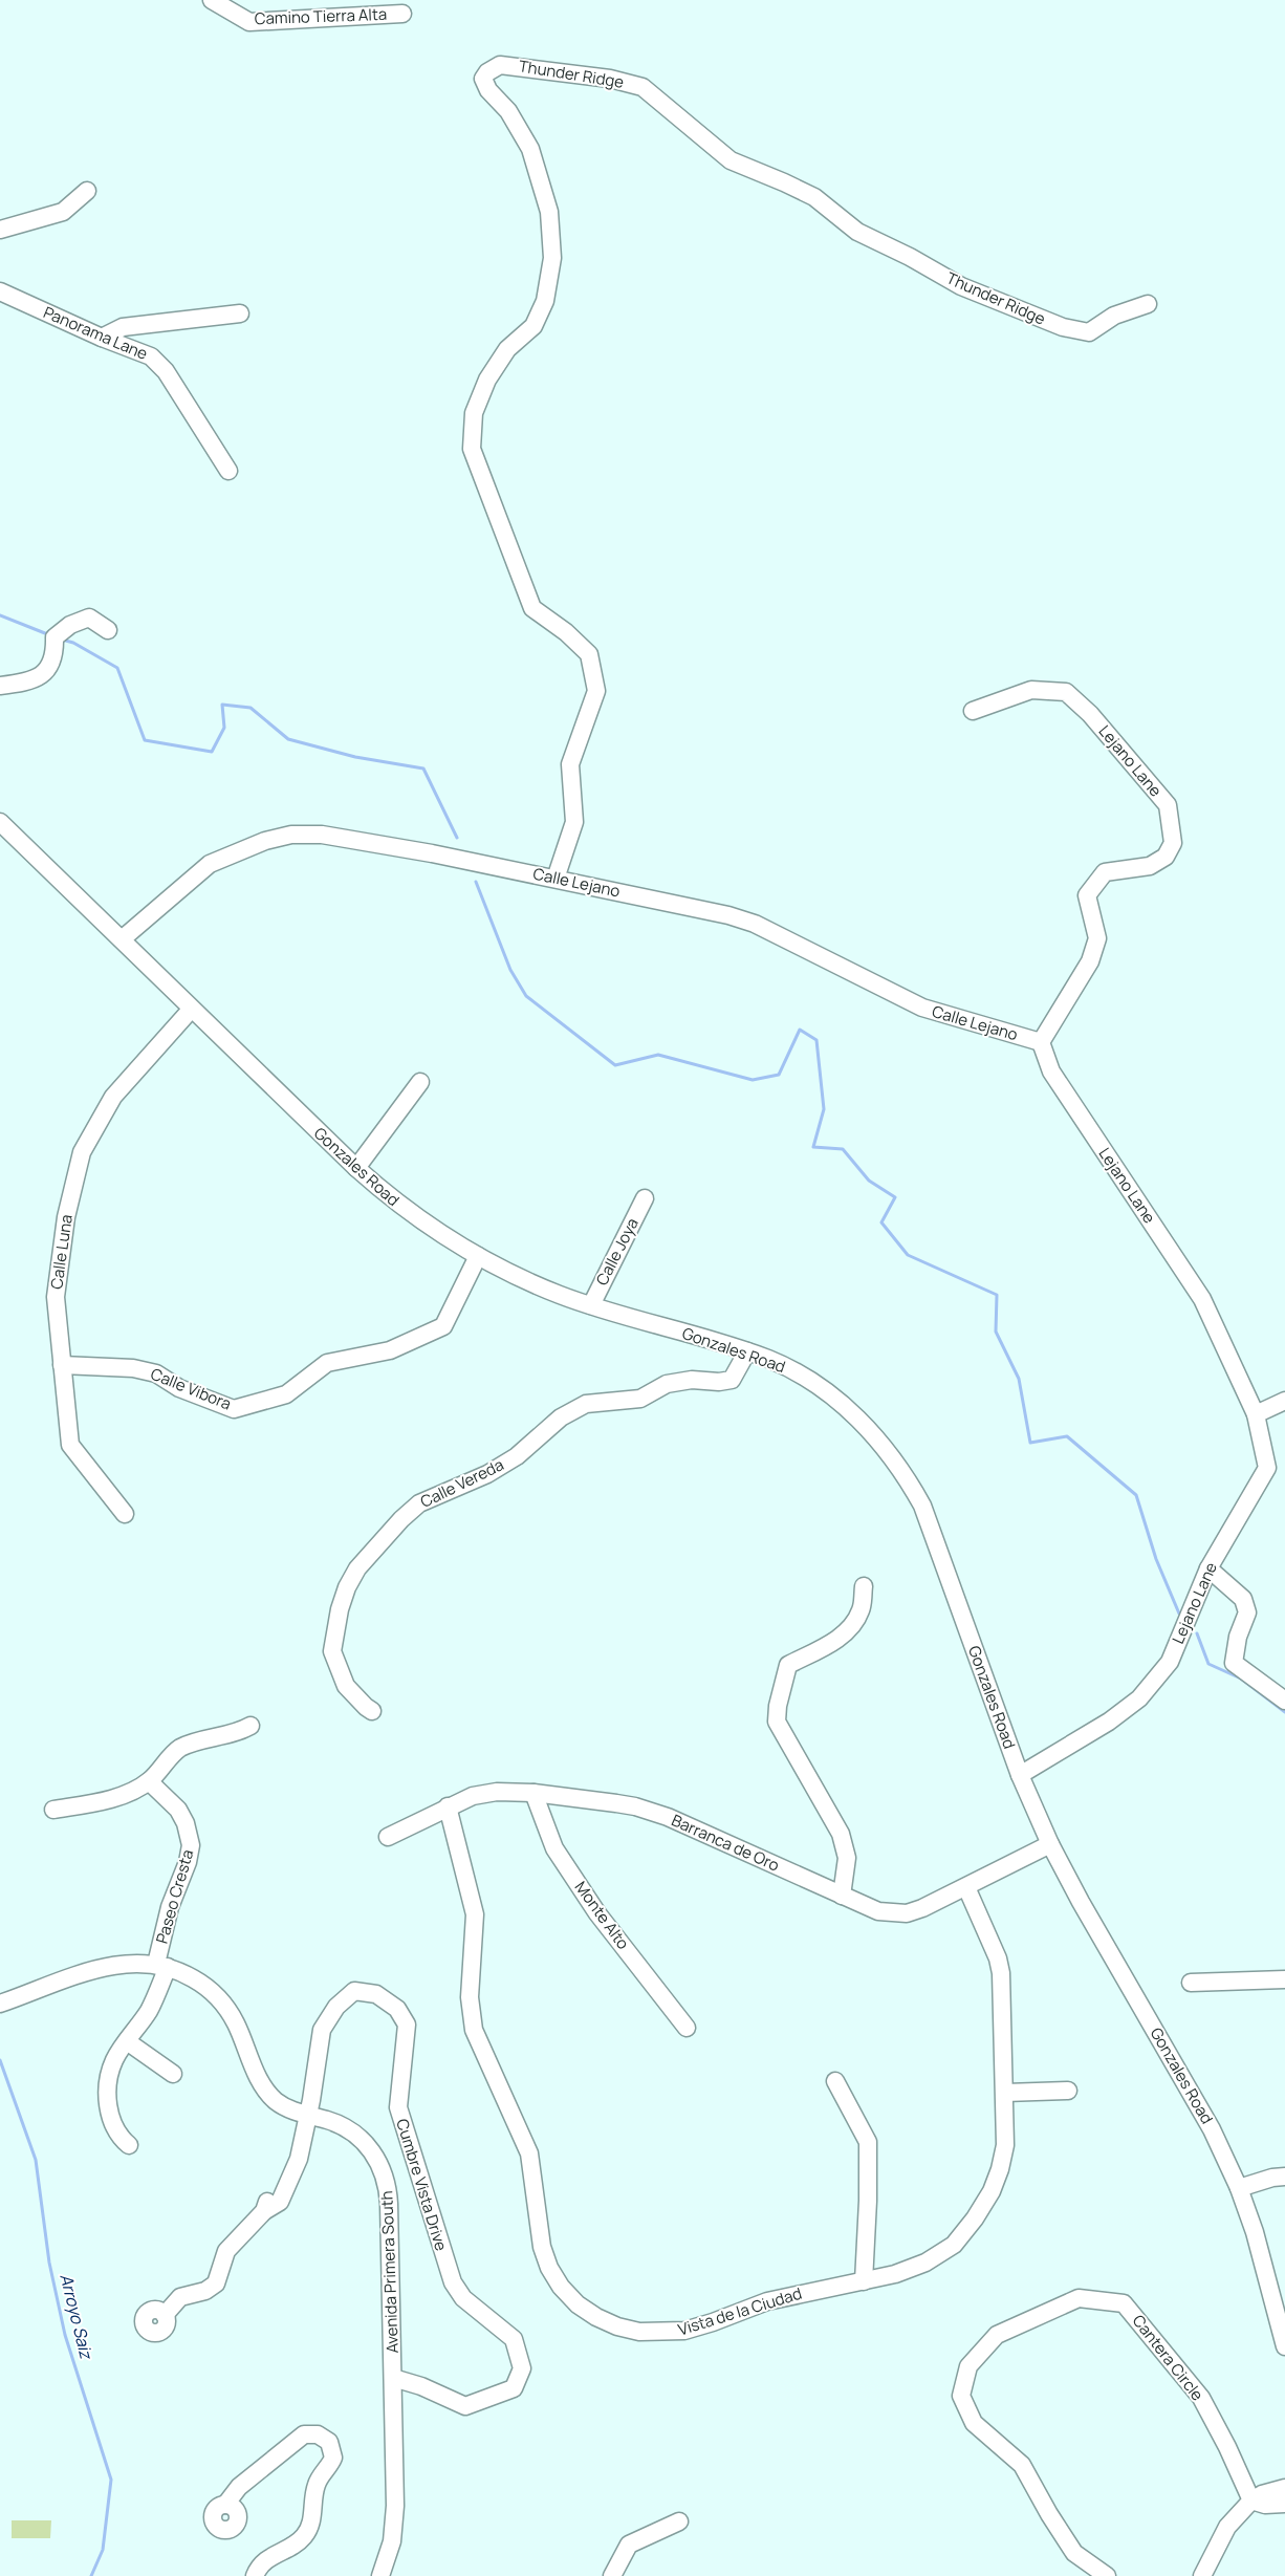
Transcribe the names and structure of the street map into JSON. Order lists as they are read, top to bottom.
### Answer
{
  "streets": {
    "street": [
      "Camino Tierra Alta",
      "Thunder Ridge",
      "Panorama Lane",
      "Lejano Lane",
      "Calle Lejano",
      "Gonzales Road",
      "Calle Luna",
      "Calle Joya",
      "Calle Vibora",
      "Calle Vereda",
      "Barranca de Oro",
      "Paseo Cresta",
      "Monte Alto",
      "Cumbre Vista Drive",
      "Avenida Primera South",
      "Vista de la Ciudad",
      "Cantera Circle"
    ]
  },
  "crossings": [
    ["Thunder Ridge", "Calle Lejano"],
    ["Lejano Lane", "Calle Lejano"],
    ["Lejano Lane", "Gonzales Road"],
    ["Calle Lejano", "Gonzales Road"],
    ["Gonzales Road", "Calle Luna"],
    ["Gonzales Road", "Calle Joya"],
    ["Gonzales Road", "Calle Vibora"],
    ["Gonzales Road", "Calle Vereda"],
    ["Gonzales Road", "Barranca de Oro"],
    ["Calle Luna", "Calle Vibora"],
    ["Barranca de Oro", "Monte Alto"],
    ["Barranca de Oro", "Vista de la Ciudad"],
    ["Paseo Cresta", "Avenida Primera South"],
    ["Cumbre Vista Drive", "Avenida Primera South"]
  ],
  "water": ["Arroyo Saiz"]
}
